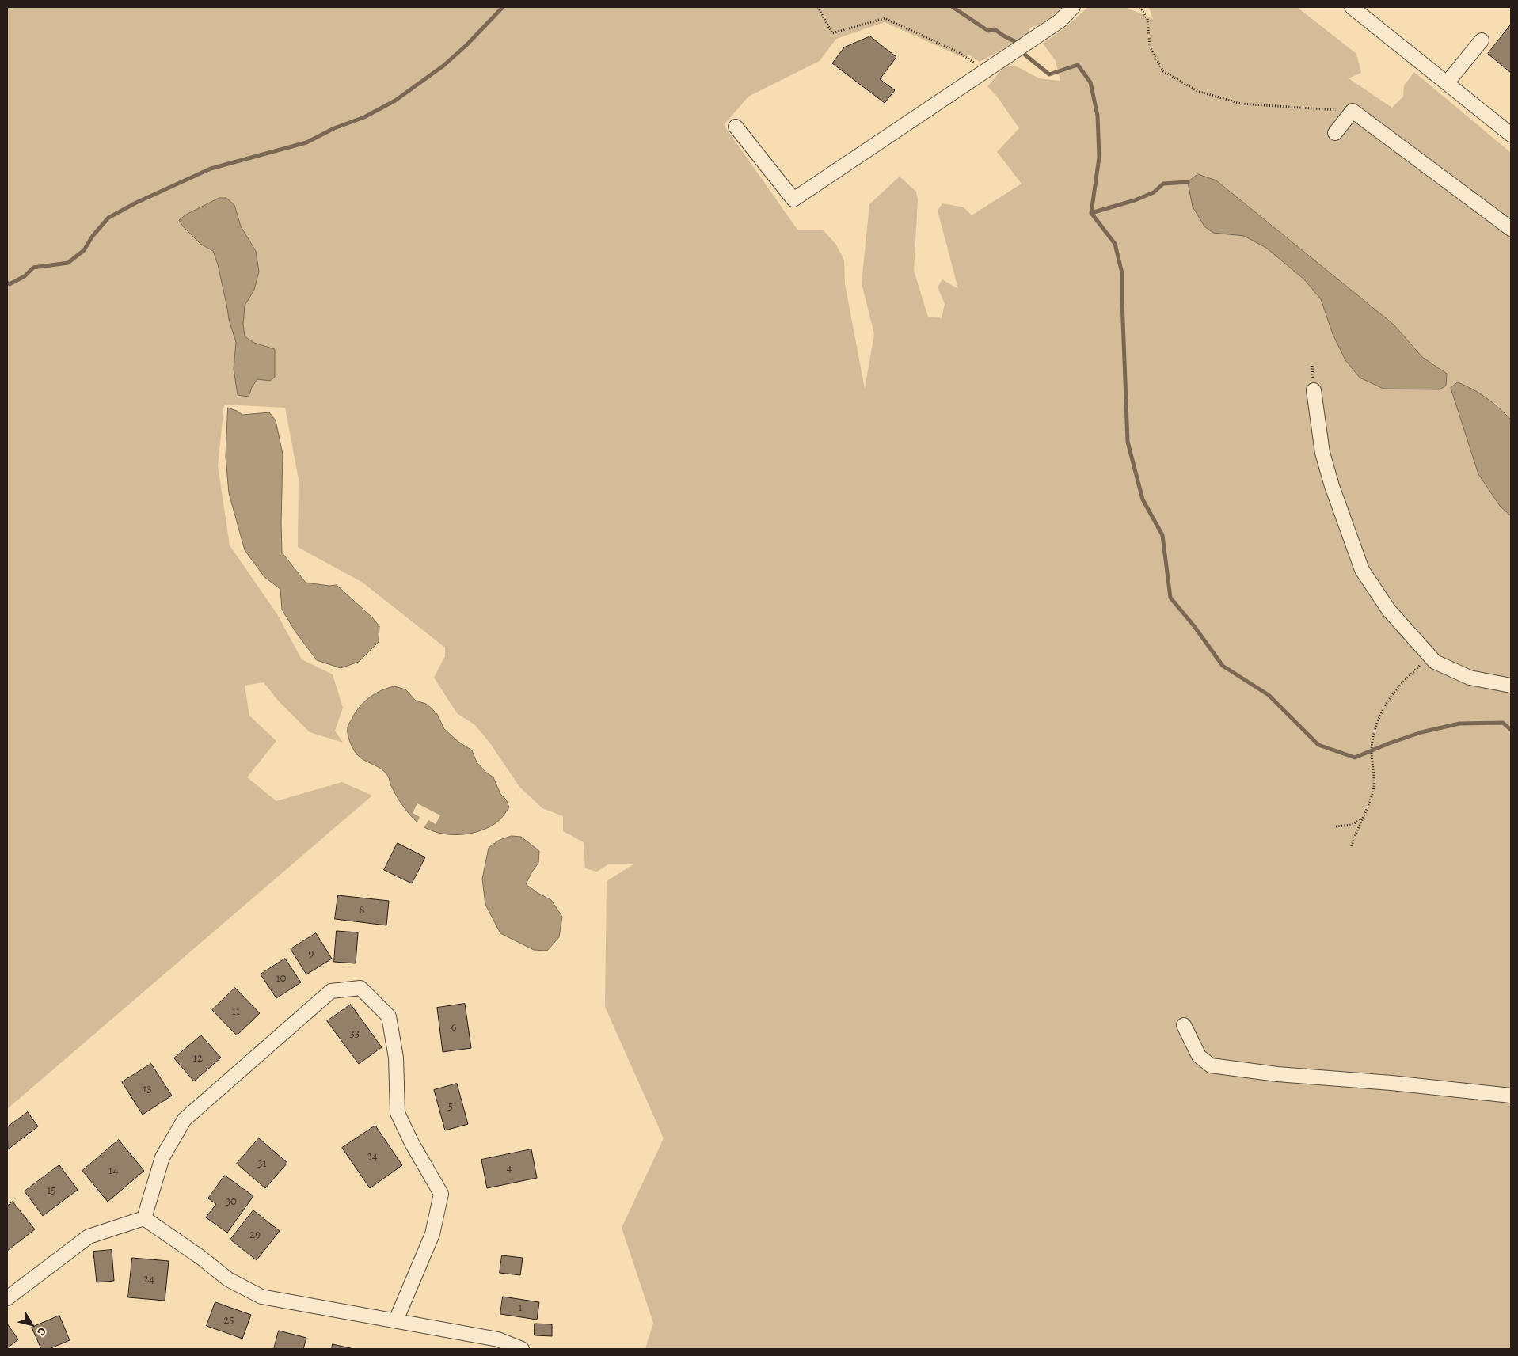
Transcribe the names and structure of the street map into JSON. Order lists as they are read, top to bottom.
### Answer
{
  "house_numbers": [
    "8",
    "9",
    "10",
    "11",
    "6",
    "33",
    "12",
    "13",
    "5",
    "34",
    "31",
    "4",
    "14",
    "15",
    "30",
    "29",
    "24",
    "1",
    "25"
  ],
  "north": "bottom right"
}
